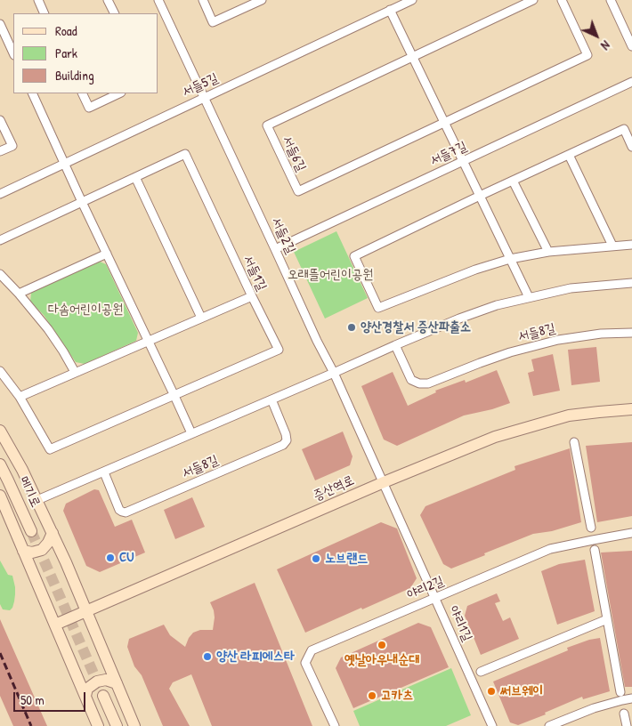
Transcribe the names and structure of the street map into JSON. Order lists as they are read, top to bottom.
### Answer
{
  "streets": {
    "street": [
      "서들5길",
      "서들6길",
      "서들7길",
      "서들2길",
      "서들1길",
      "서들8길",
      "증산역로",
      "메기로",
      "야리2길",
      "야리1길"
    ]
  },
  "crossings": [
    ["서들5길", "서들2길"],
    ["서들7길", "서들2길"],
    ["서들2길", "증산역로"],
    ["서들2길", "야리1길"],
    ["증산역로", "야리1길"],
    ["야리2길", "야리1길"]
  ],
  "parks": ["오래뜰어린이공원", "다솜어린이공원"],
  "places": [
    "양산경찰서 증산파출소",
    "CU",
    "노브랜드",
    "옛날아우내순대",
    "양산 라피에스타",
    "써브웨이",
    "고카츠"
  ],
  "legend": ["Road", "Park", "Building"],
  "scale_bar": "50 m",
  "north": "bottom right"
}
